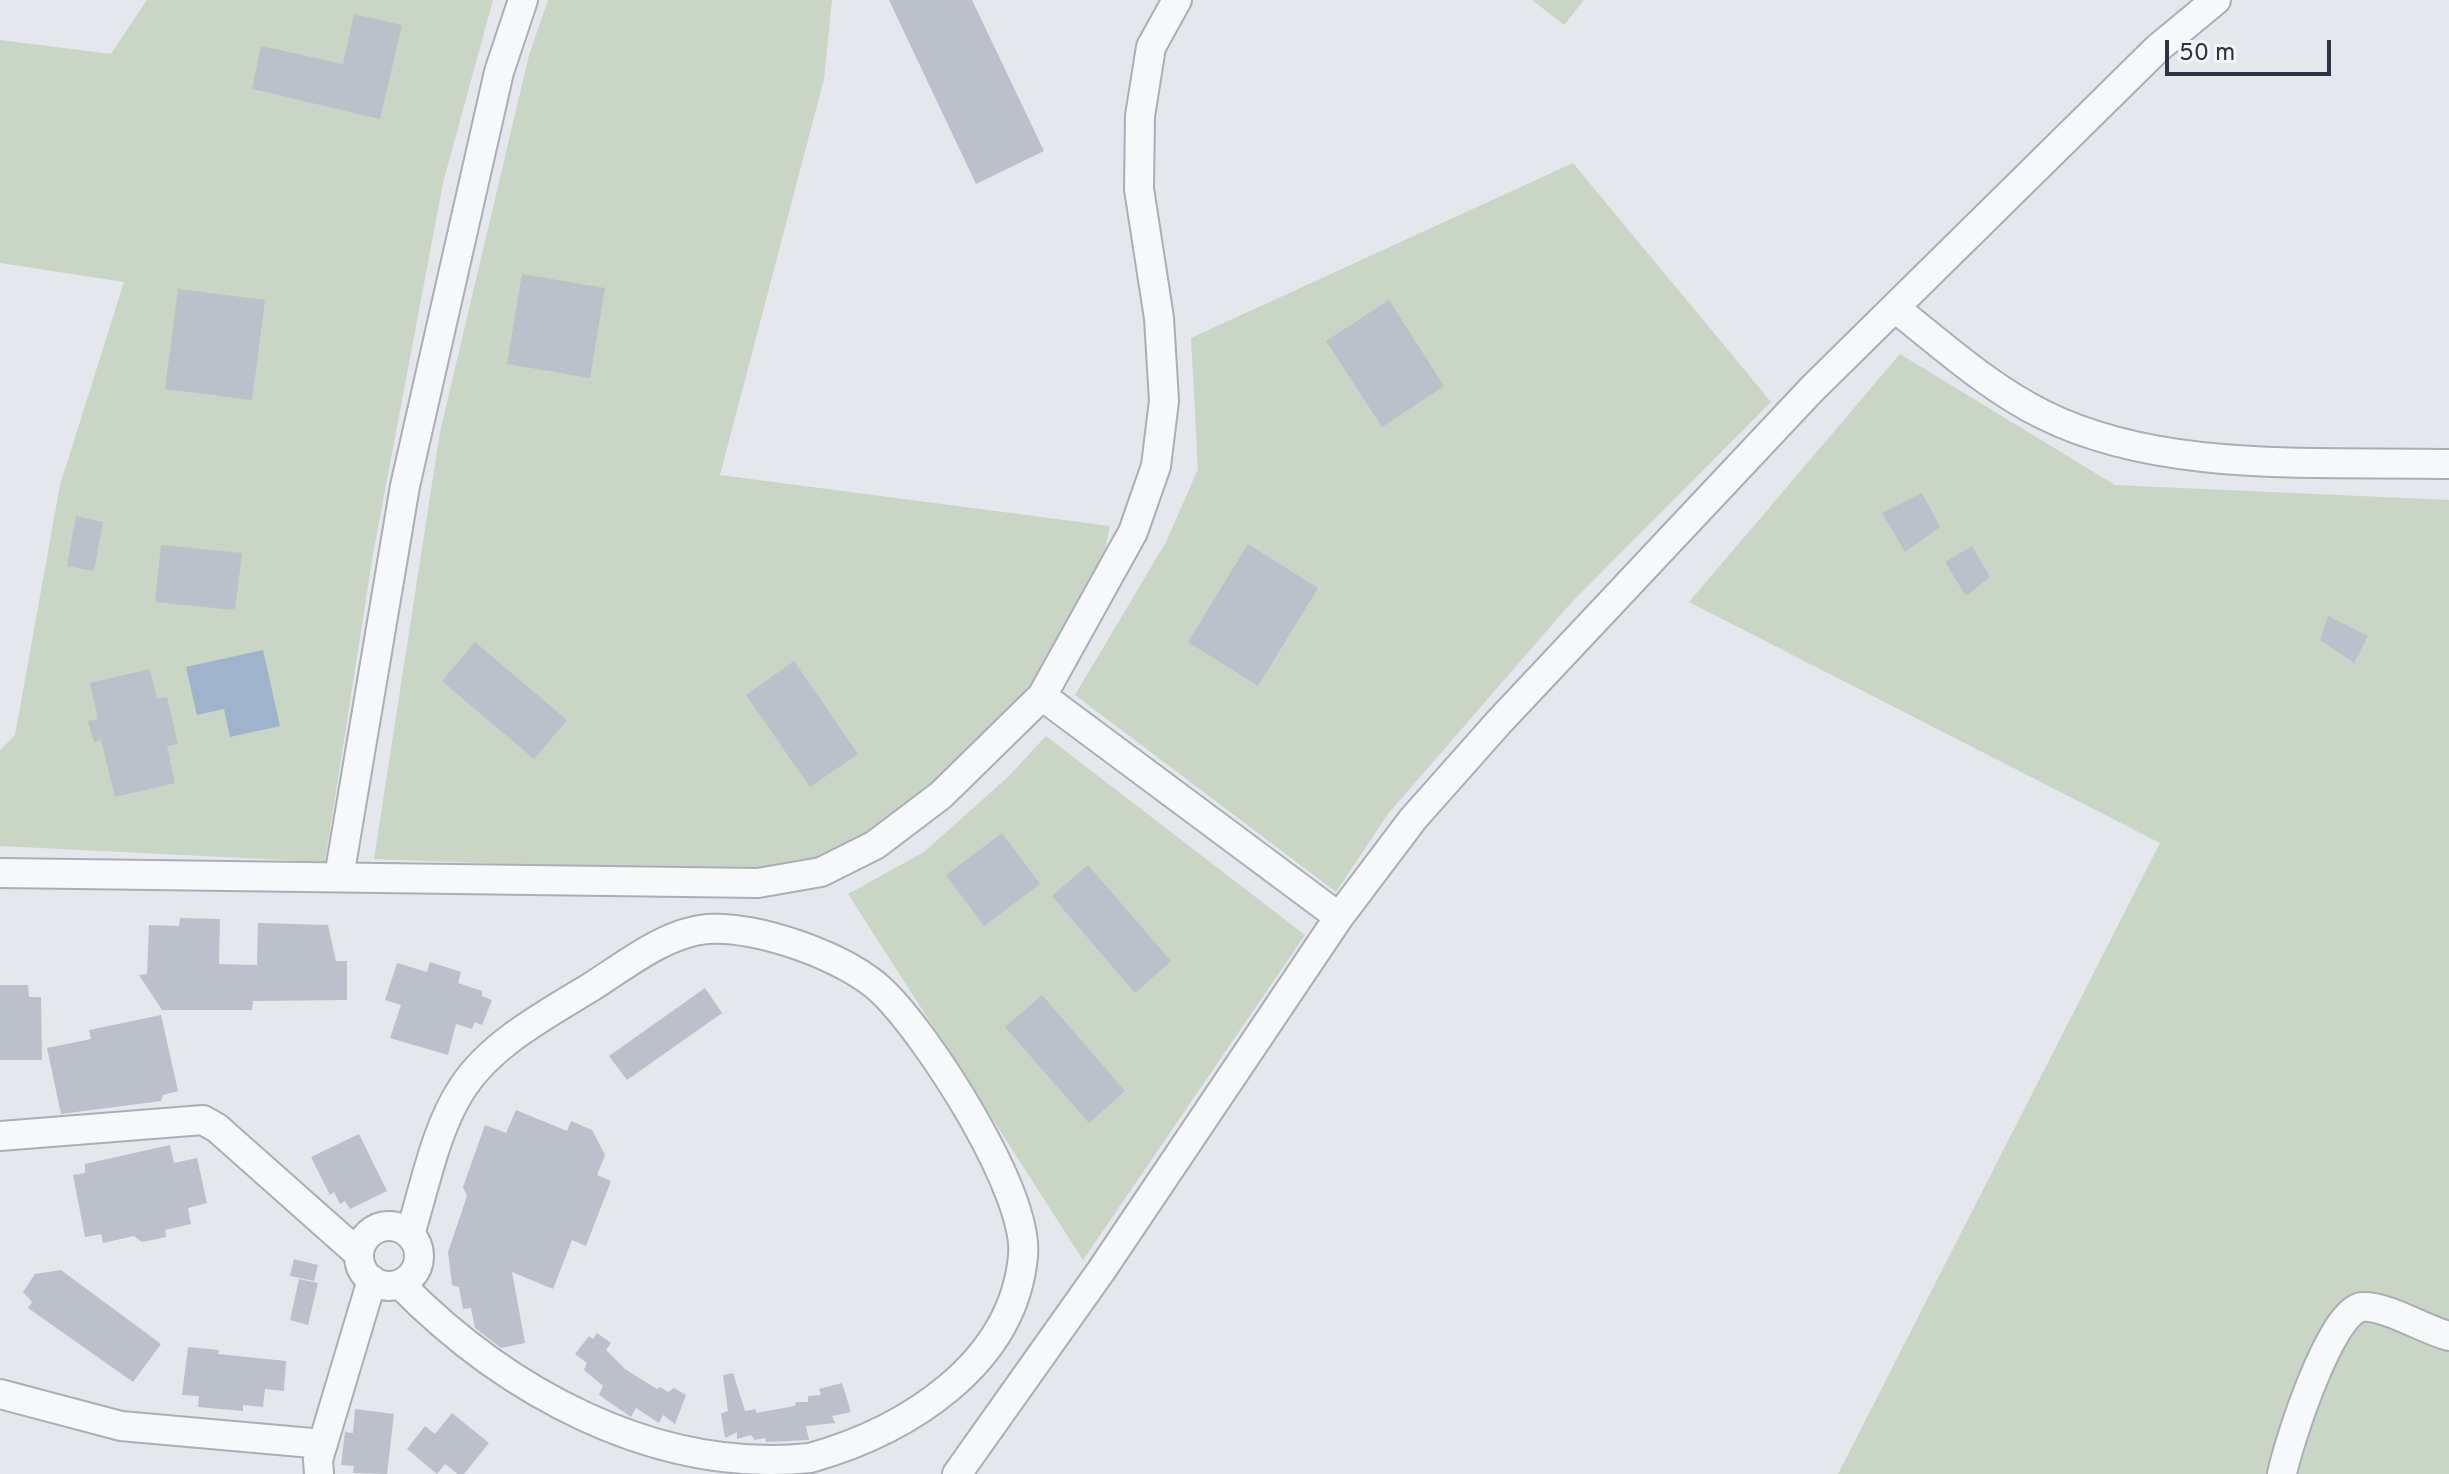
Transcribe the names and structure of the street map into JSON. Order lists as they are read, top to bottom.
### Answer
{
  "scale_bar": "50 m"
}
